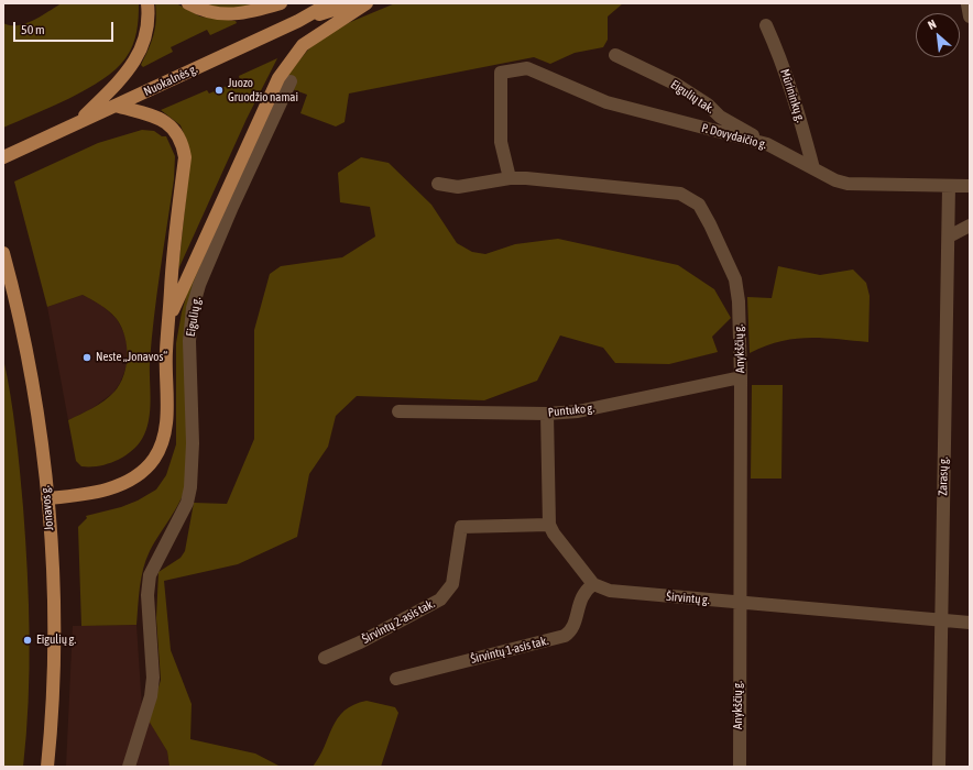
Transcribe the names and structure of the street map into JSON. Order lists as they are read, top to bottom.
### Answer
{
  "streets": {
    "main road": ["Nuokalnės g.", "Jonavos g."],
    "street": [
      "Mūrininkų g.",
      "Eigulių tak.",
      "P. Dovydaičio g.",
      "Eigulių g.",
      "Anykščių g.",
      "Puntuko g.",
      "Zarasų g.",
      "Širvintų g.",
      "Širvintų 2-asis tak.",
      "Širvintų 1-asis tak."
    ]
  },
  "crossings": [
    ["Mūrininkų g.", "P. Dovydaičio g."],
    ["Eigulių tak.", "P. Dovydaičio g."],
    ["P. Dovydaičio g.", "Anykščių g."],
    ["P. Dovydaičio g.", "Zarasų g."],
    ["Anykščių g.", "Puntuko g."],
    ["Anykščių g.", "Širvintų g."],
    ["Zarasų g.", "Širvintų g."],
    ["Širvintų g.", "Širvintų 1-asis tak."]
  ],
  "places": ["Juozo Gruodžio namai", "Neste „Jonavos“", "Eigulių g."],
  "scale_bar": "50 m",
  "north": "top left"
}
